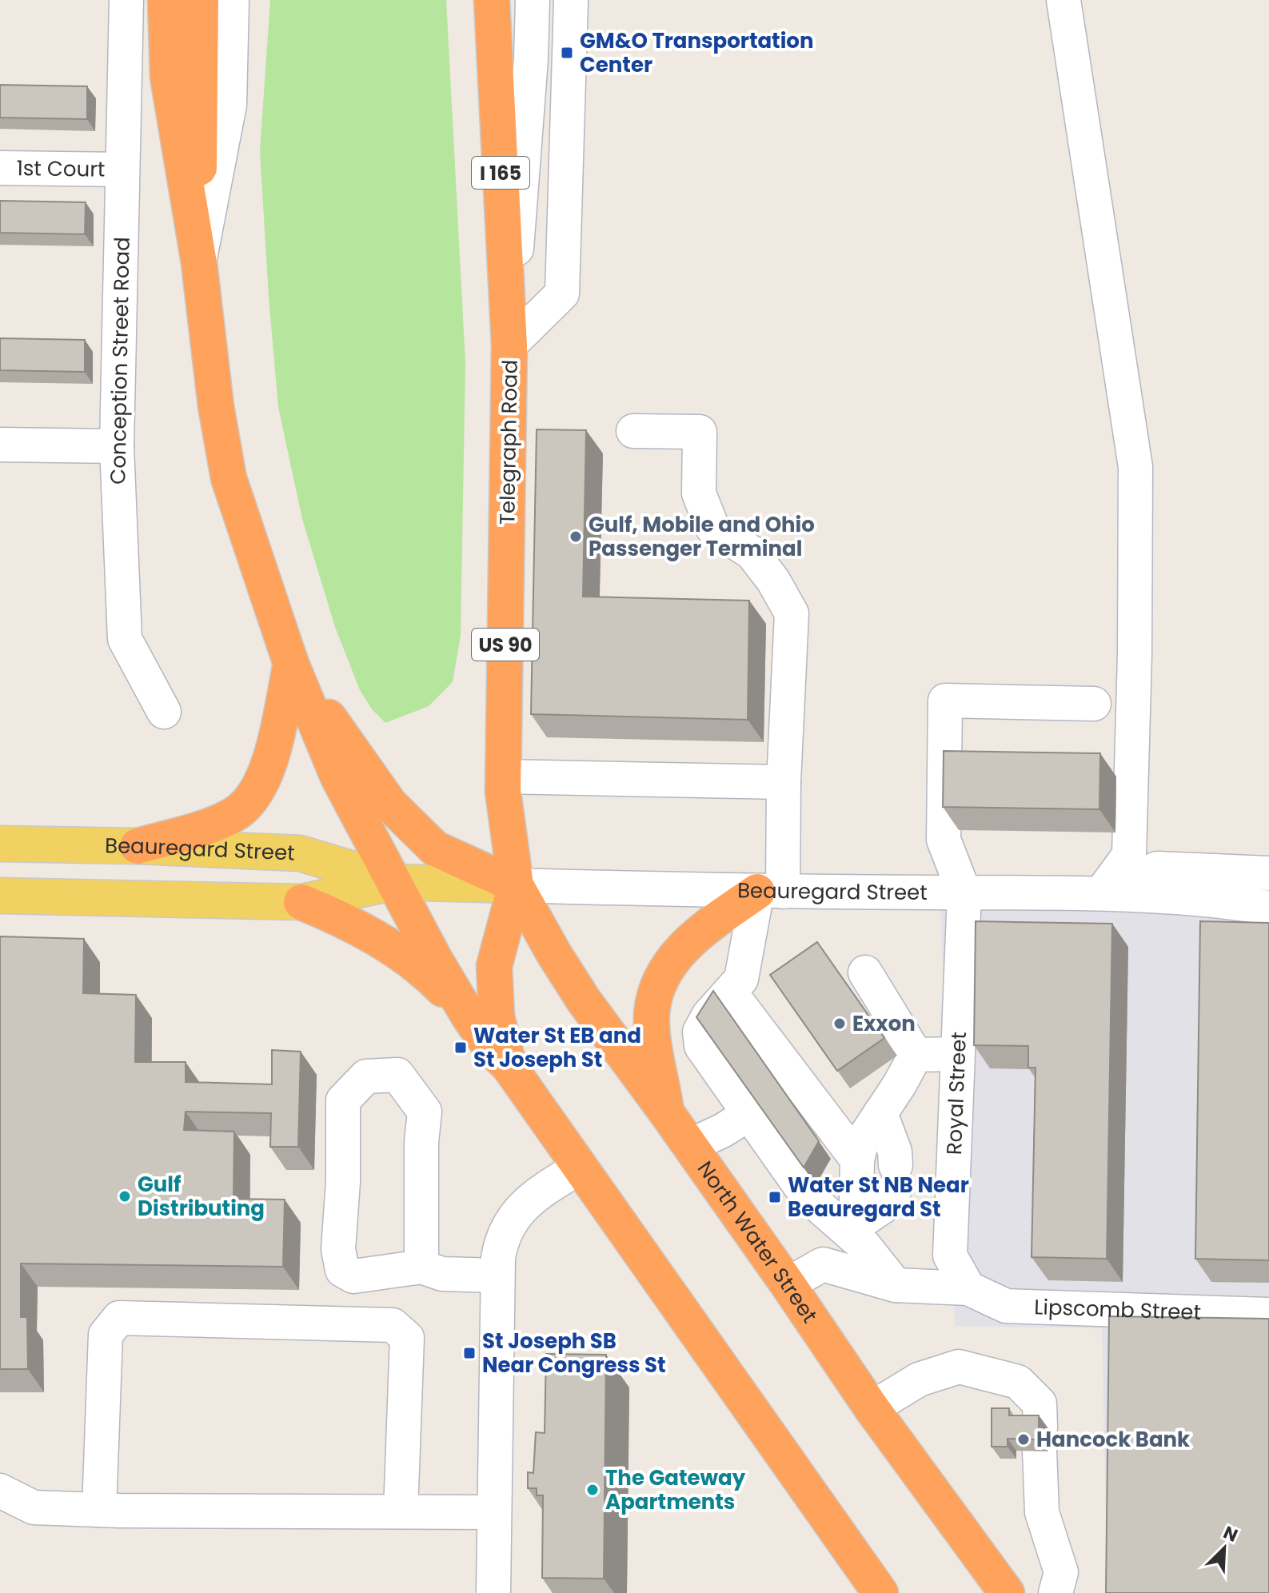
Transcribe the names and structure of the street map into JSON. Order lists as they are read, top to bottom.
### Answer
{
  "streets": {
    "highway": [
      "I 165",
      "Telegraph Road",
      "US 90",
      "North Water Street"
    ],
    "main road": ["Beauregard Street"],
    "street": [
      "1st Court",
      "Conception Street Road",
      "Royal Street",
      "Lipscomb Street"
    ]
  },
  "crossings": [
    ["1st Court", "Conception Street Road"],
    ["I 165", "Telegraph Road"],
    ["Telegraph Road", "Beauregard Street"],
    ["Telegraph Road", "North Water Street"],
    ["Beauregard Street", "Royal Street"],
    ["Beauregard Street", "North Water Street"],
    ["Royal Street", "Lipscomb Street"]
  ],
  "places": {
    "transit": [
      "GM&O Transportation Center",
      "Water St EB and St Joseph St",
      "Water St NB Near Beauregard St",
      "St Joseph SB Near Congress St"
    ],
    "other": [
      "Gulf, Mobile and Ohio Passenger Terminal",
      "Exxon",
      "Gulf Distributing",
      "Hancock Bank",
      "The Gateway Apartments"
    ]
  },
  "north": "top right"
}
